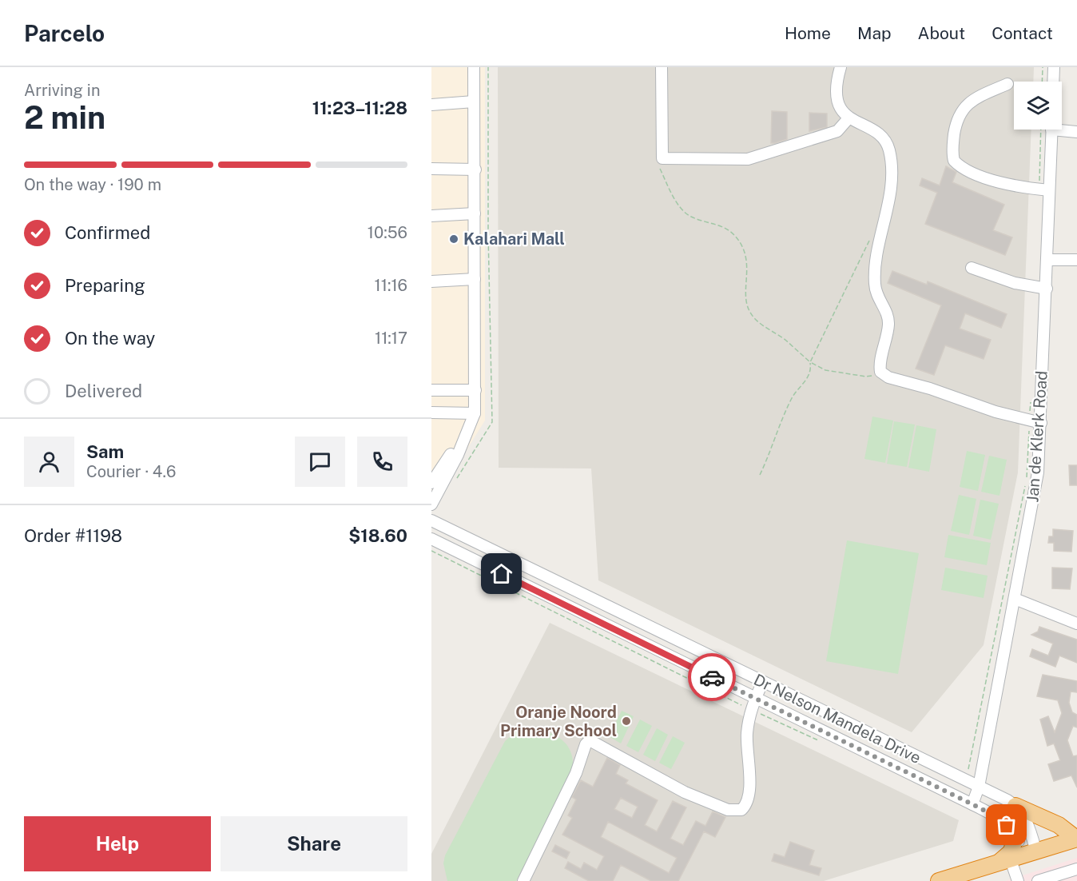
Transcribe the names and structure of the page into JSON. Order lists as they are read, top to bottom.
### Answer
{
  "streets": {
    "street": ["Jan de Klerk Road", "Dr Nelson Mandela Drive"]
  },
  "crossings": [
    ["Jan de Klerk Road", "Dr Nelson Mandela Drive"]
  ],
  "places": ["Kalahari Mall", "Oranje Noord Primary School"],
  "page": {
    "header": "Parcelo",
    "nav": [
      "Home",
      "Map",
      "About",
      "Contact"
    ],
    "heading": ["2 min", "Arriving in", "11:23–11:28"],
    "panel": [
      "Sam",
      "Courier · 4.6",
      "Order #1198",
      "$18.60"
    ],
    "bar": "On the way · 190 m",
    "list": [
      ["Confirmed", "10:56"],
      ["Preparing", "11:16"],
      ["On the way", "11:17"],
      "Delivered"
    ],
    "buttons": ["Help", "Share"]
  }
}
